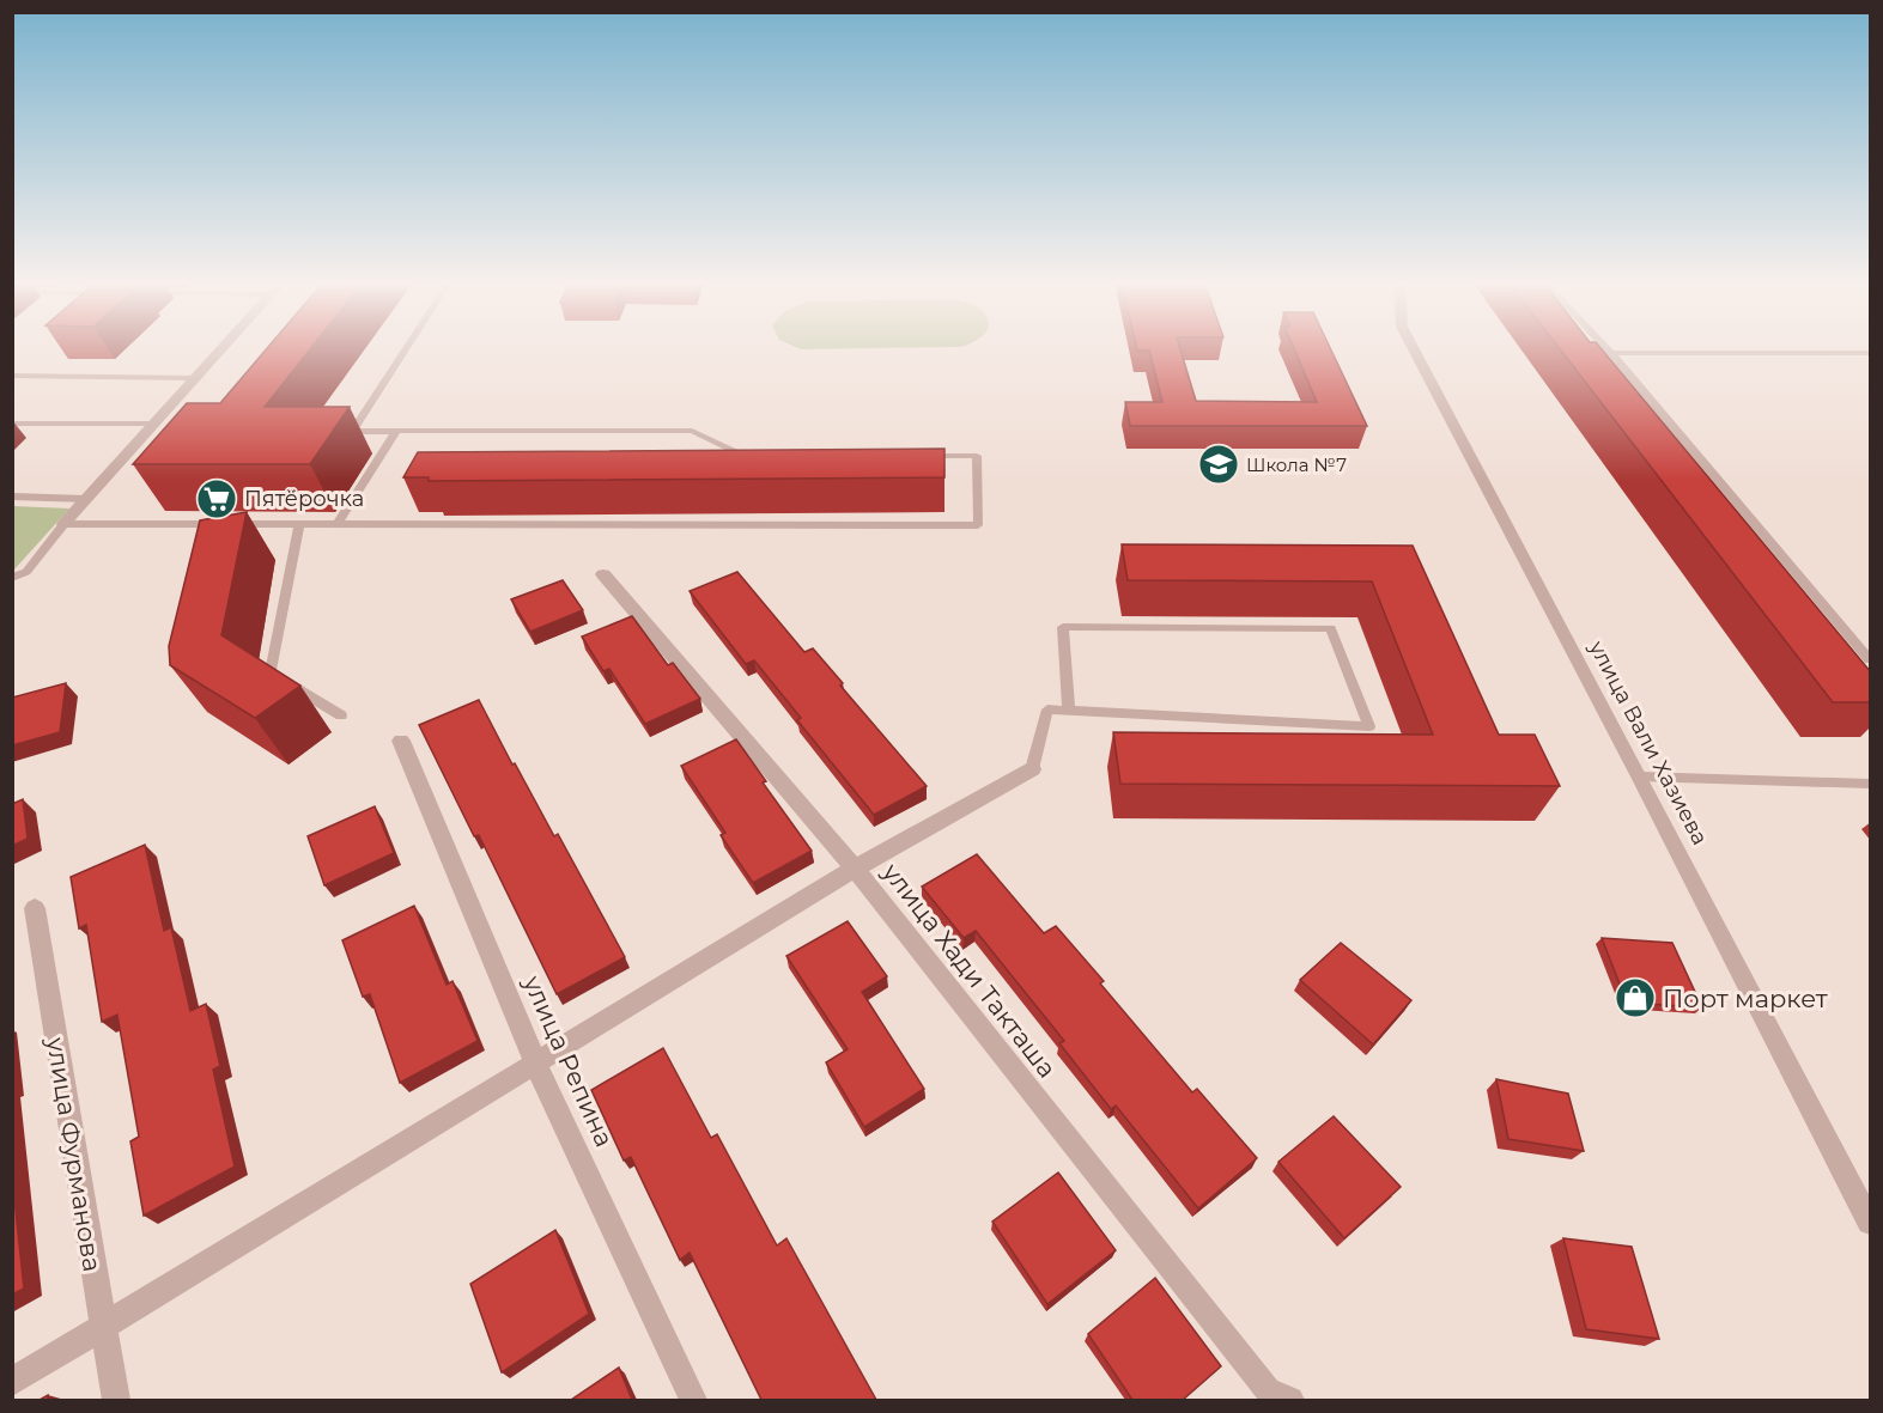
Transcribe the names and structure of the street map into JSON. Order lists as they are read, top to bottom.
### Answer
{
  "streets": {
    "street": [
      "улица Вали Хазиева",
      "улица Хади Такташа",
      "улица Репина",
      "улица Фурманова"
    ]
  },
  "places": {
    "school or university": ["Школа №7"],
    "supermarket": ["Пятёрочка"],
    "shop": ["Порт маркет"]
  }
}
